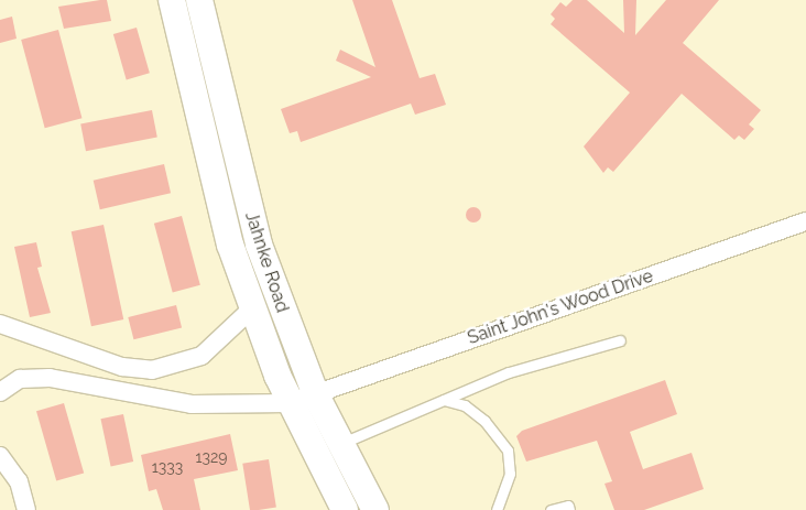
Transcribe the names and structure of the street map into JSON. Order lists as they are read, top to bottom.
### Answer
{
  "streets": {
    "main road": ["Jahnke Road"],
    "street": ["Saint John's Wood Drive"]
  },
  "crossings": [
    ["Jahnke Road", "Saint John's Wood Drive"]
  ],
  "house_numbers": ["1329", "1333"]
}
